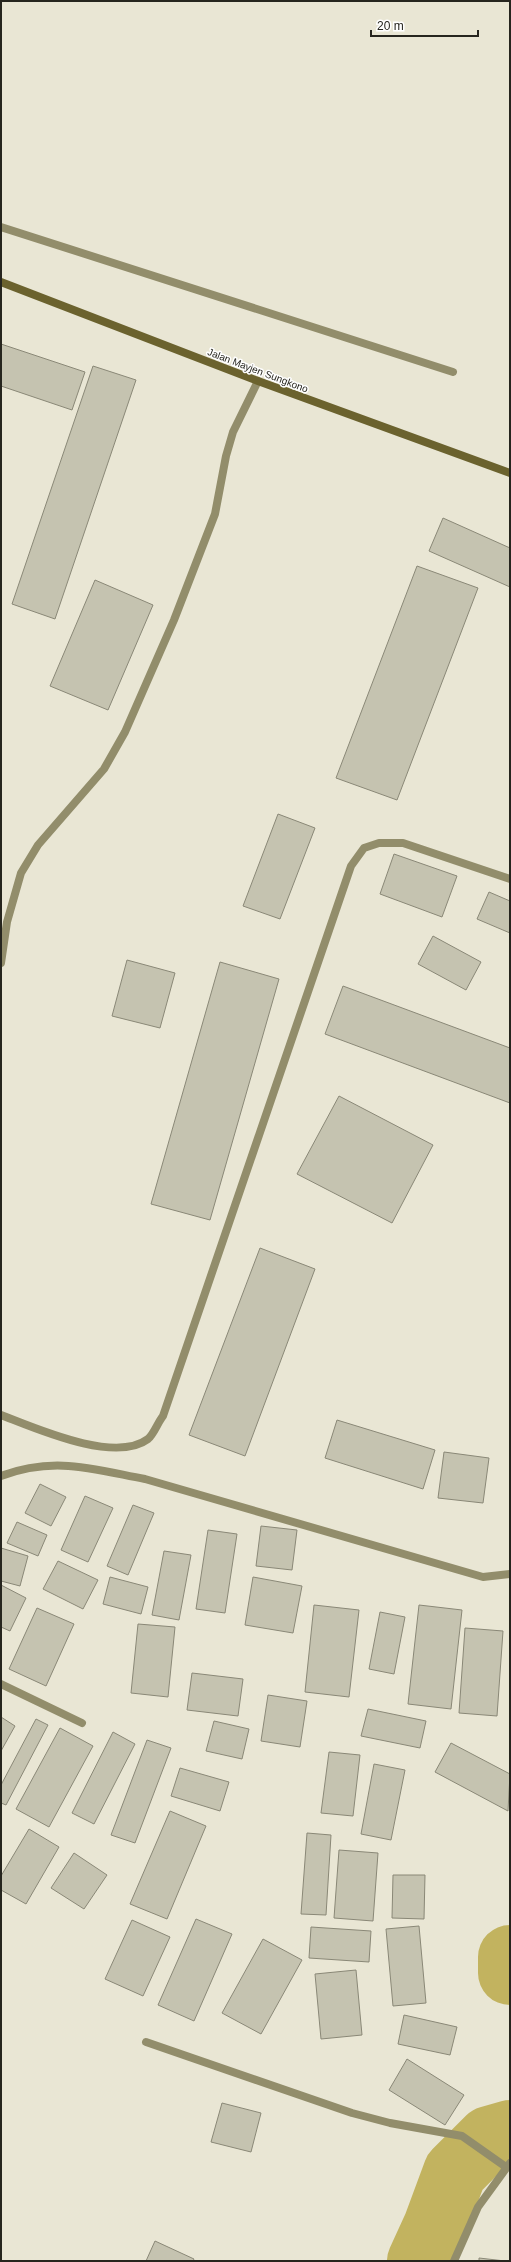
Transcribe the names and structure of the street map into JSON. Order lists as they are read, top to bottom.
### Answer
{
  "streets": {
    "main road": ["Jalan Mayjen Sungkono"]
  },
  "scale_bar": "20 m"
}
